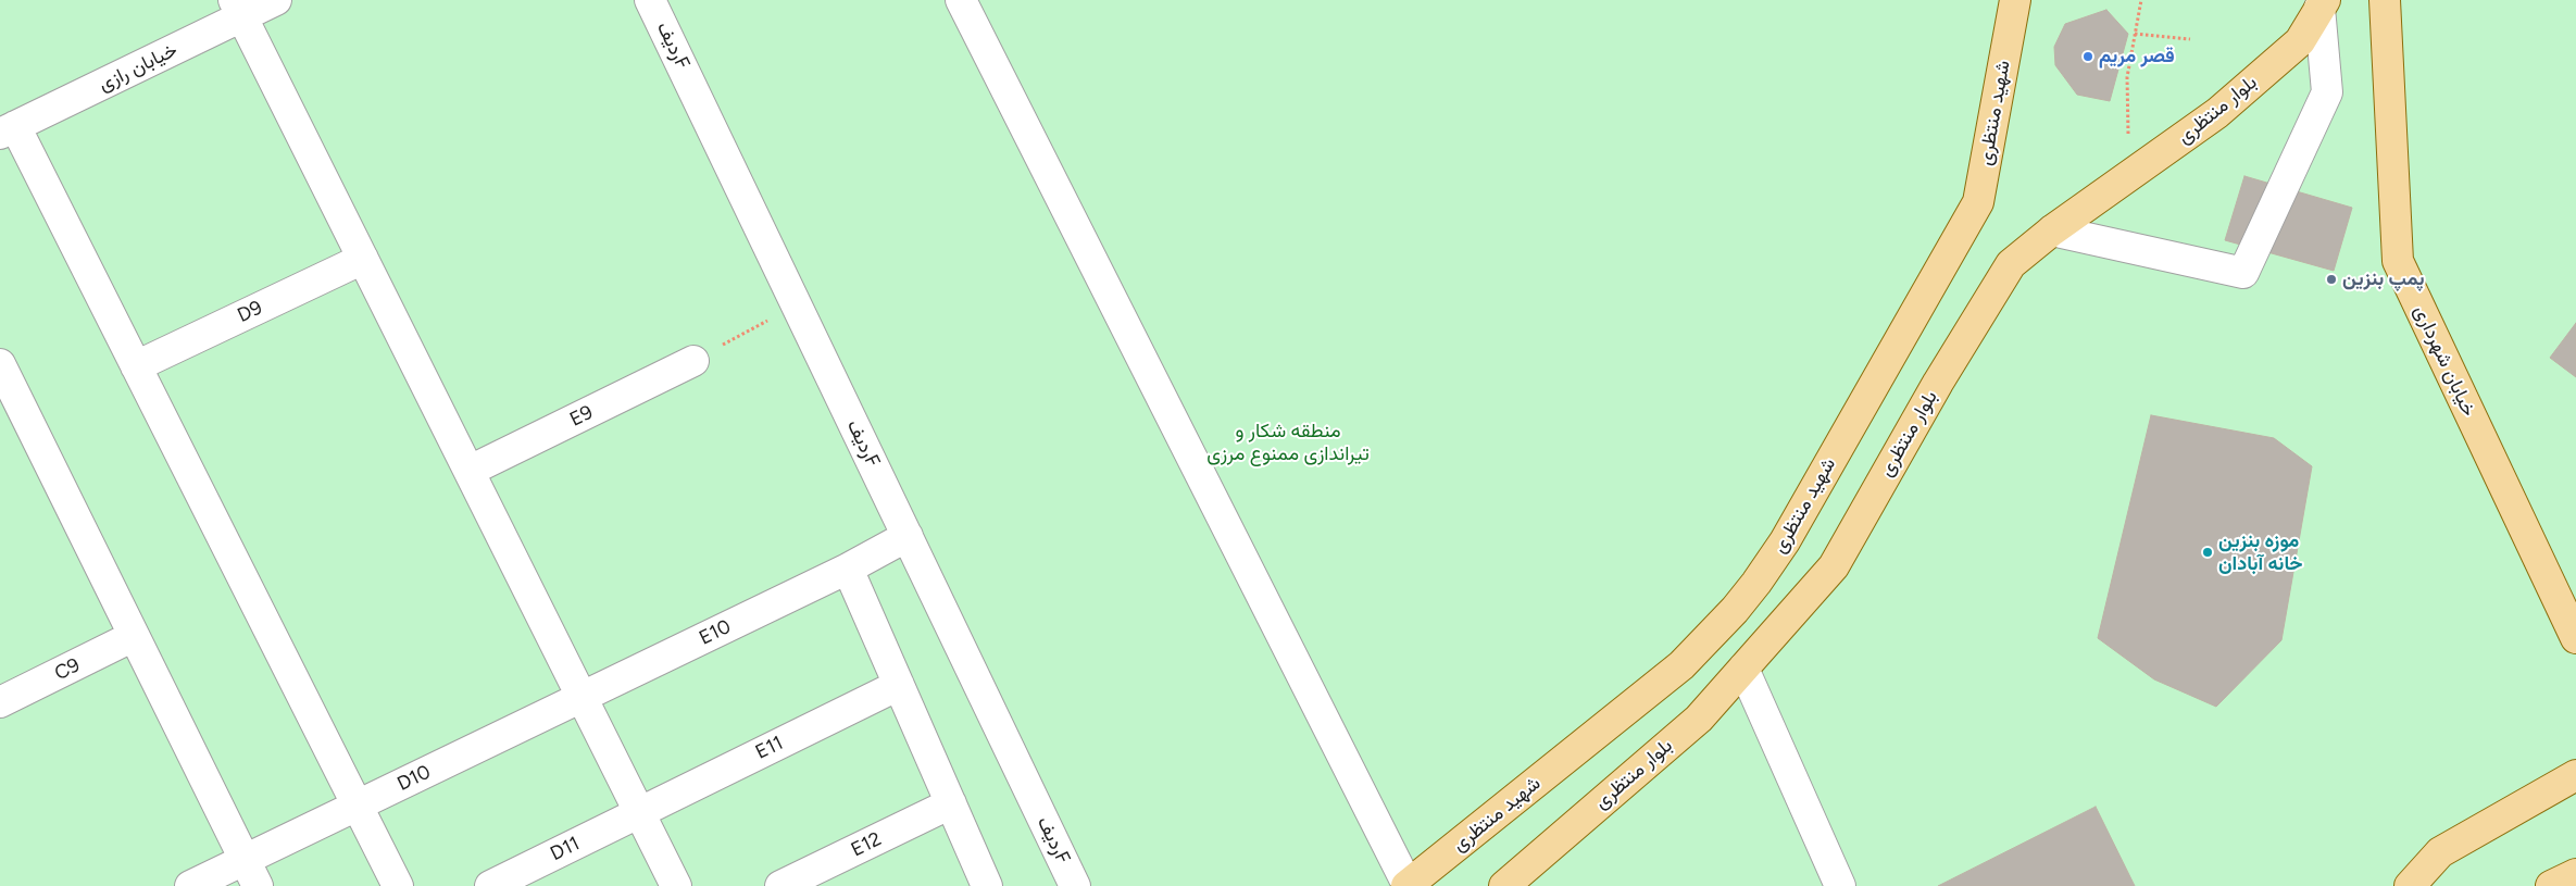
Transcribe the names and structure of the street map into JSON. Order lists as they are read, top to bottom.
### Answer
{
  "streets": {
    "main road": ["بلوار منتظری", "شهید منتظری", "خیابان شهرداری"],
    "street": [
      "ردیفF",
      "خیابان رازی",
      "D9",
      "E9",
      "E10",
      "C9",
      "E11",
      "D10",
      "E12",
      "D11"
    ]
  },
  "crossings": [
    ["ردیفF", "E10"],
    ["E10", "D10"],
    ["E11", "D11"]
  ],
  "parks": ["منطقه شکار و تیراندازی ممنوع مرزی"],
  "places": ["قصر مریم", "پمپ بنزین", "موزه بنزین خانه آبادان"]
}
